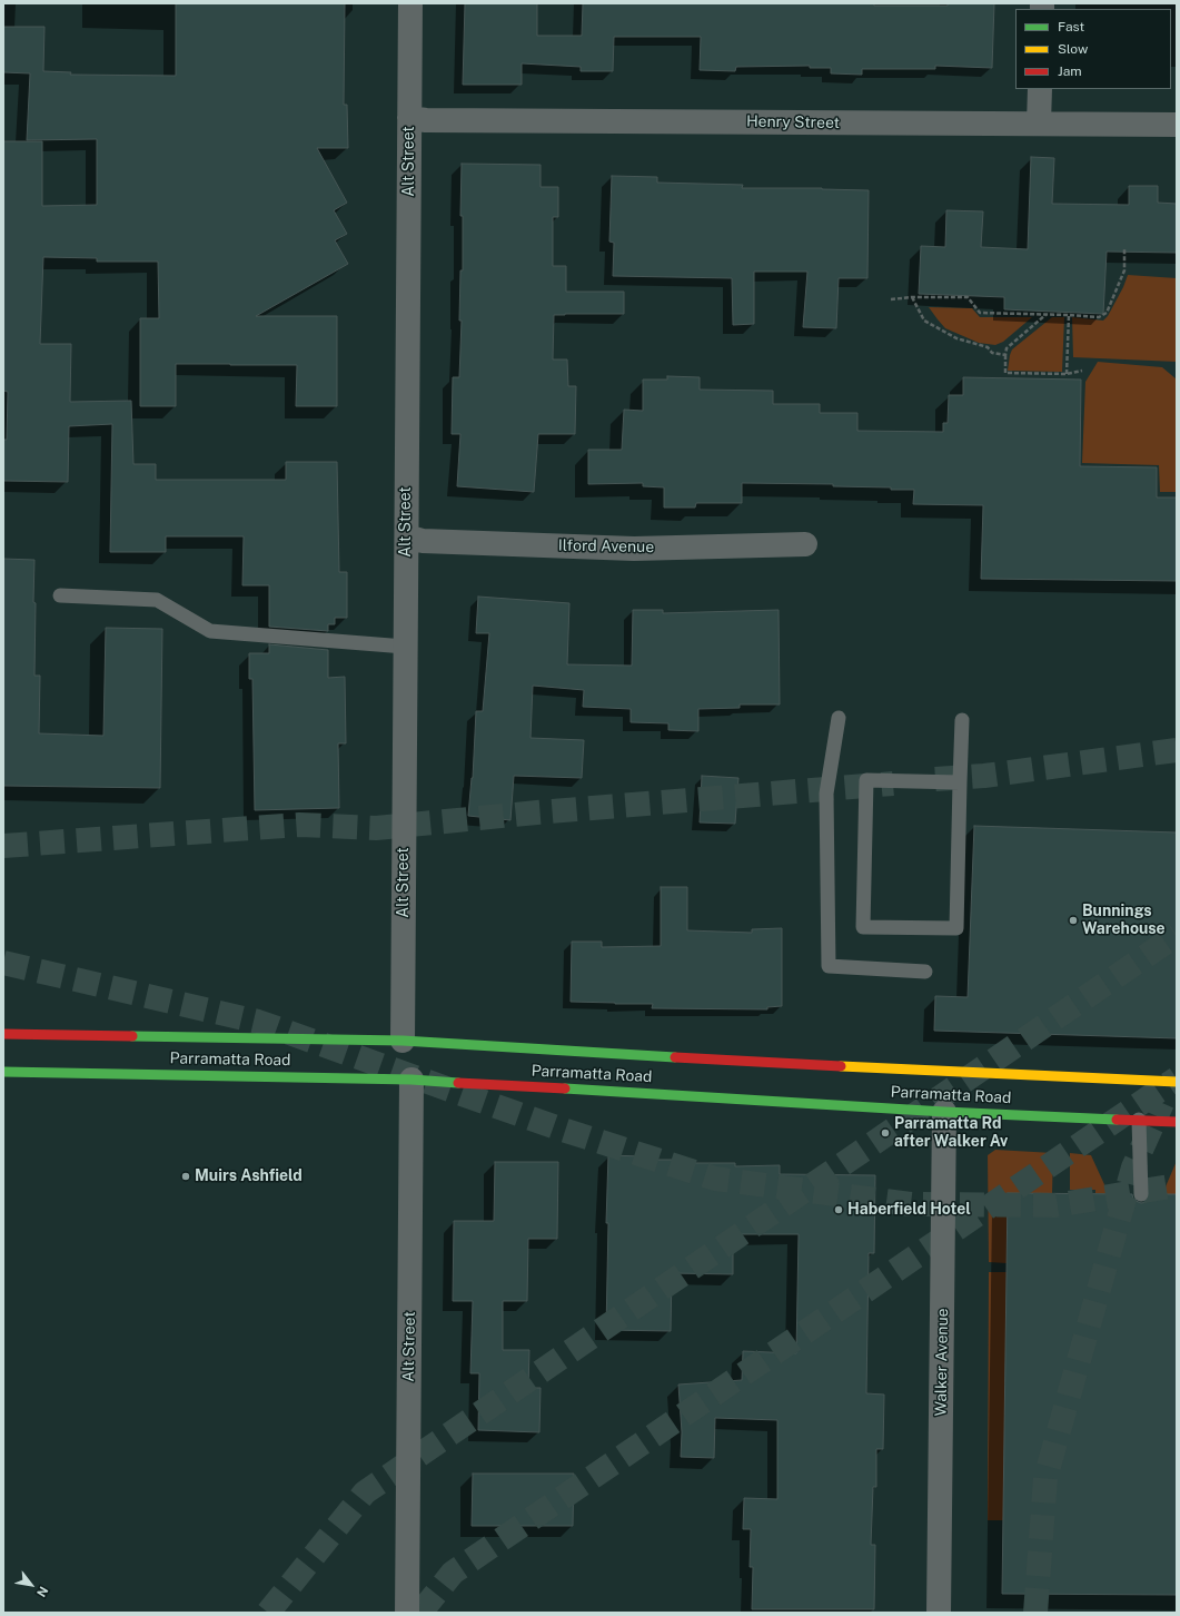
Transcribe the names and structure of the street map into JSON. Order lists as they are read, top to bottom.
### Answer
{
  "streets": {
    "main road": ["Parramatta Road"],
    "street": [
      "Henry Street",
      "Alt Street",
      "Ilford Avenue",
      "Walker Avenue"
    ]
  },
  "crossings": [
    ["Henry Street", "Alt Street"],
    ["Alt Street", "Ilford Avenue"],
    ["Alt Street", "Parramatta Road"],
    ["Parramatta Road", "Walker Avenue"]
  ],
  "places": [
    "Bunnings Warehouse",
    "Parramatta Rd after Walker Av",
    "Muirs Ashfield",
    "Haberfield Hotel"
  ],
  "legend": ["Fast", "Slow", "Jam"],
  "north": "bottom right"
}
